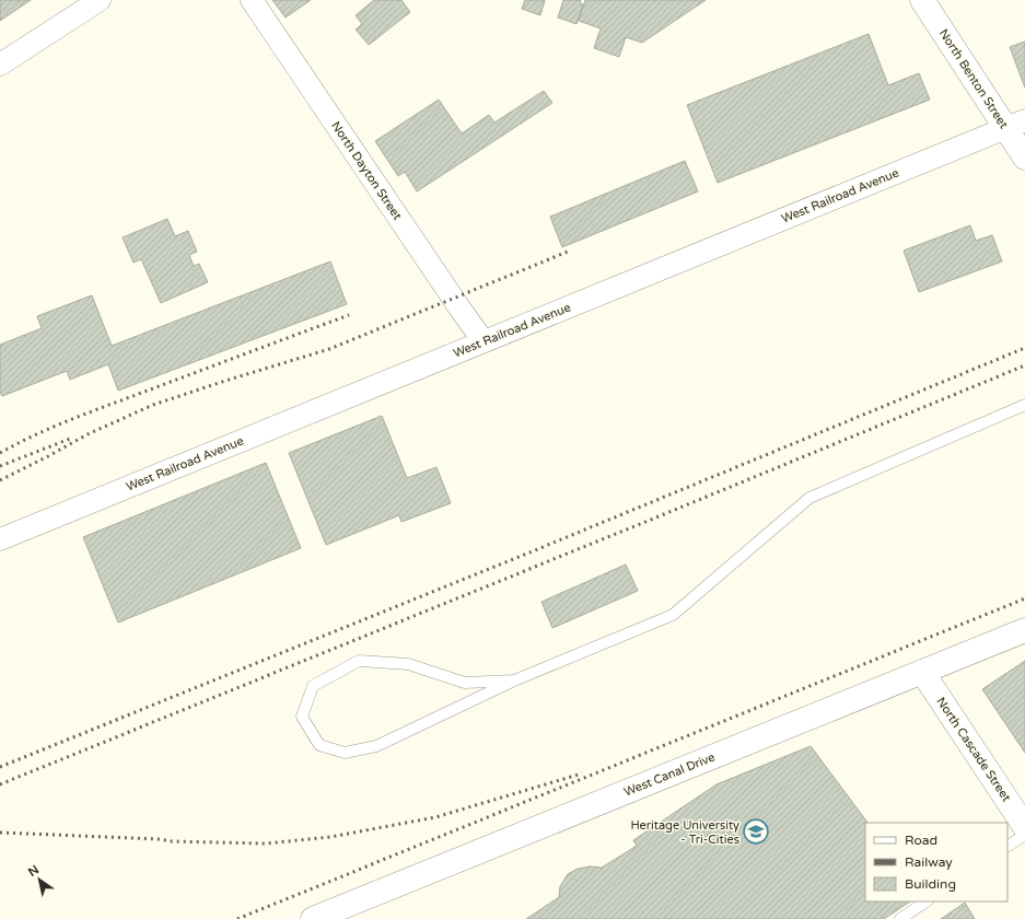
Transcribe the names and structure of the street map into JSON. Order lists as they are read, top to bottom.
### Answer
{
  "streets": {
    "street": [
      "North Benton Street",
      "North Dayton Street",
      "West Railroad Avenue",
      "North Cascade Street",
      "West Canal Drive"
    ]
  },
  "crossings": [
    ["North Benton Street", "West Railroad Avenue"],
    ["North Dayton Street", "West Railroad Avenue"],
    ["North Cascade Street", "West Canal Drive"]
  ],
  "places": {
    "school or university": ["Heritage University - Tri-Cities"]
  },
  "legend": ["Road", "Railway", "Building"],
  "north": "top left"
}
